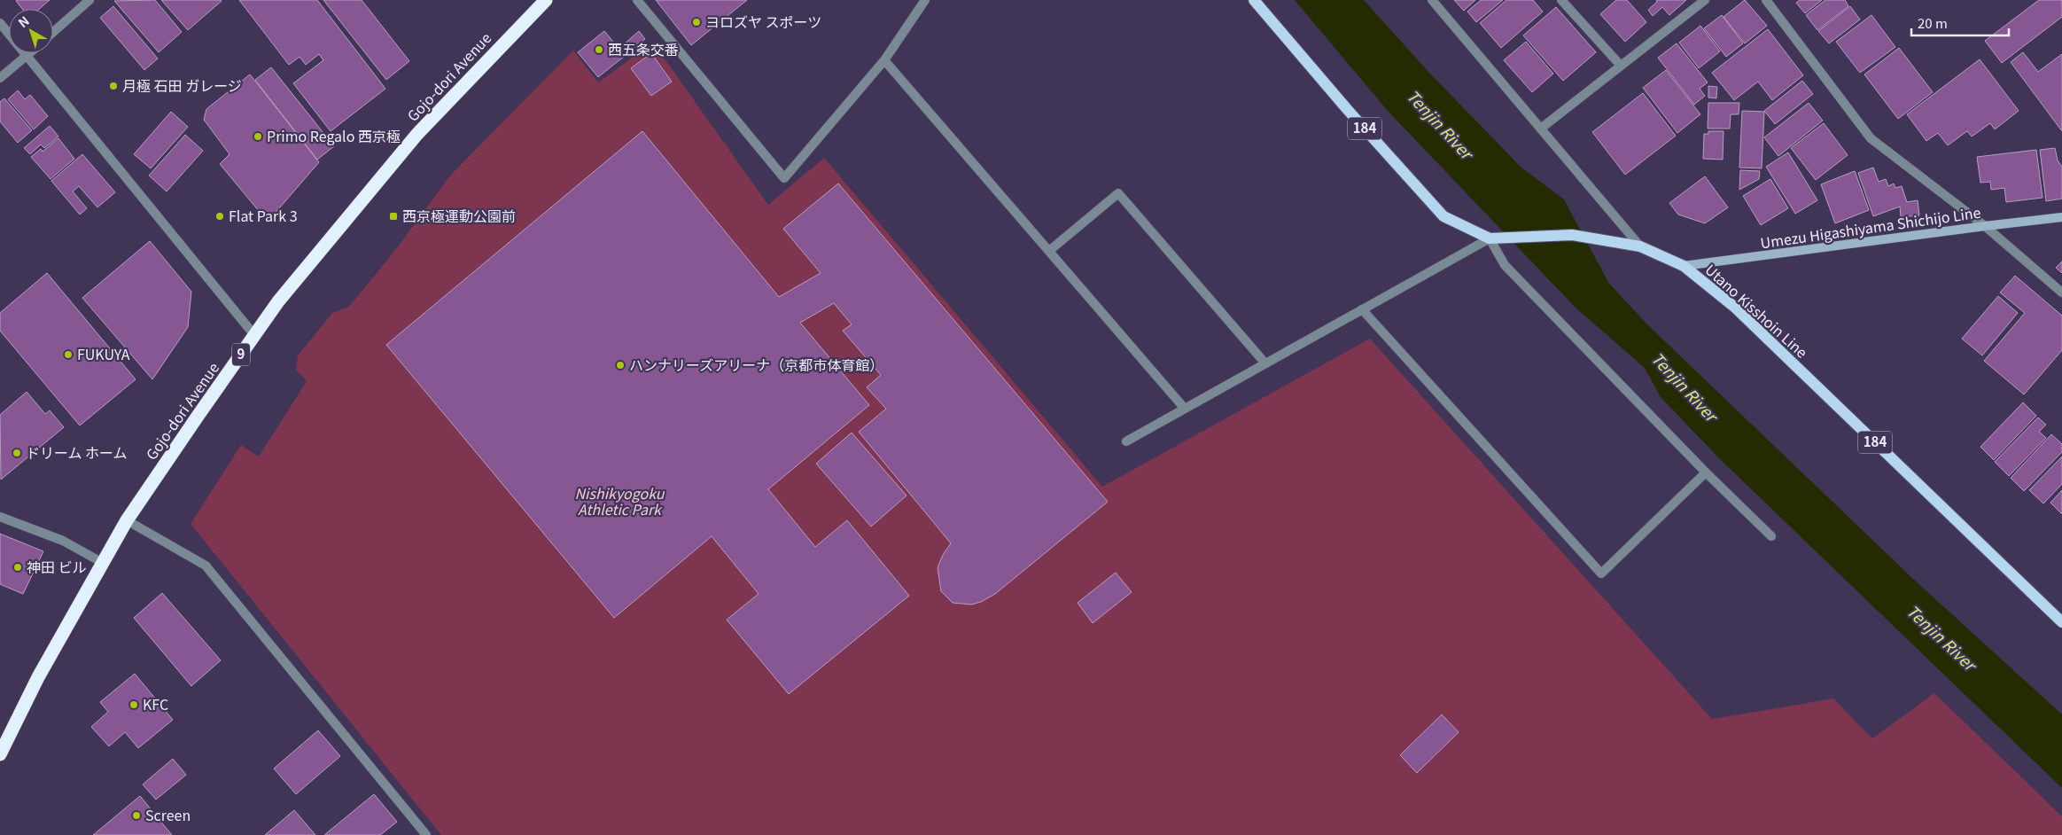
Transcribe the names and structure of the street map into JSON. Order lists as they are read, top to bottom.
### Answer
{
  "streets": {
    "highway": ["Gojo-dori Avenue", "9"],
    "main road": ["184", "Umezu Higashiyama Shichijo Line", "Utano Kisshoin Line"]
  },
  "crossings": [
    ["Umezu Higashiyama Shichijo Line", "Utano Kisshoin Line"]
  ],
  "water": ["Tenjin River"],
  "parks": ["Nishikyogoku Athletic Park"],
  "places": {
    "other": [
      "ヨロズヤ スポーツ",
      "西五条交番",
      "月極 石田 ガレージ",
      "Primo Regalo 西京極",
      "Flat Park 3",
      "FUKUYA",
      "ハンナリーズアリーナ（京都市体育館）",
      "ドリーム ホーム",
      "神田 ビル",
      "KFC",
      "Screen"
    ],
    "transit": ["西京極運動公園前"]
  },
  "scale_bar": "20 m",
  "north": "top left"
}
